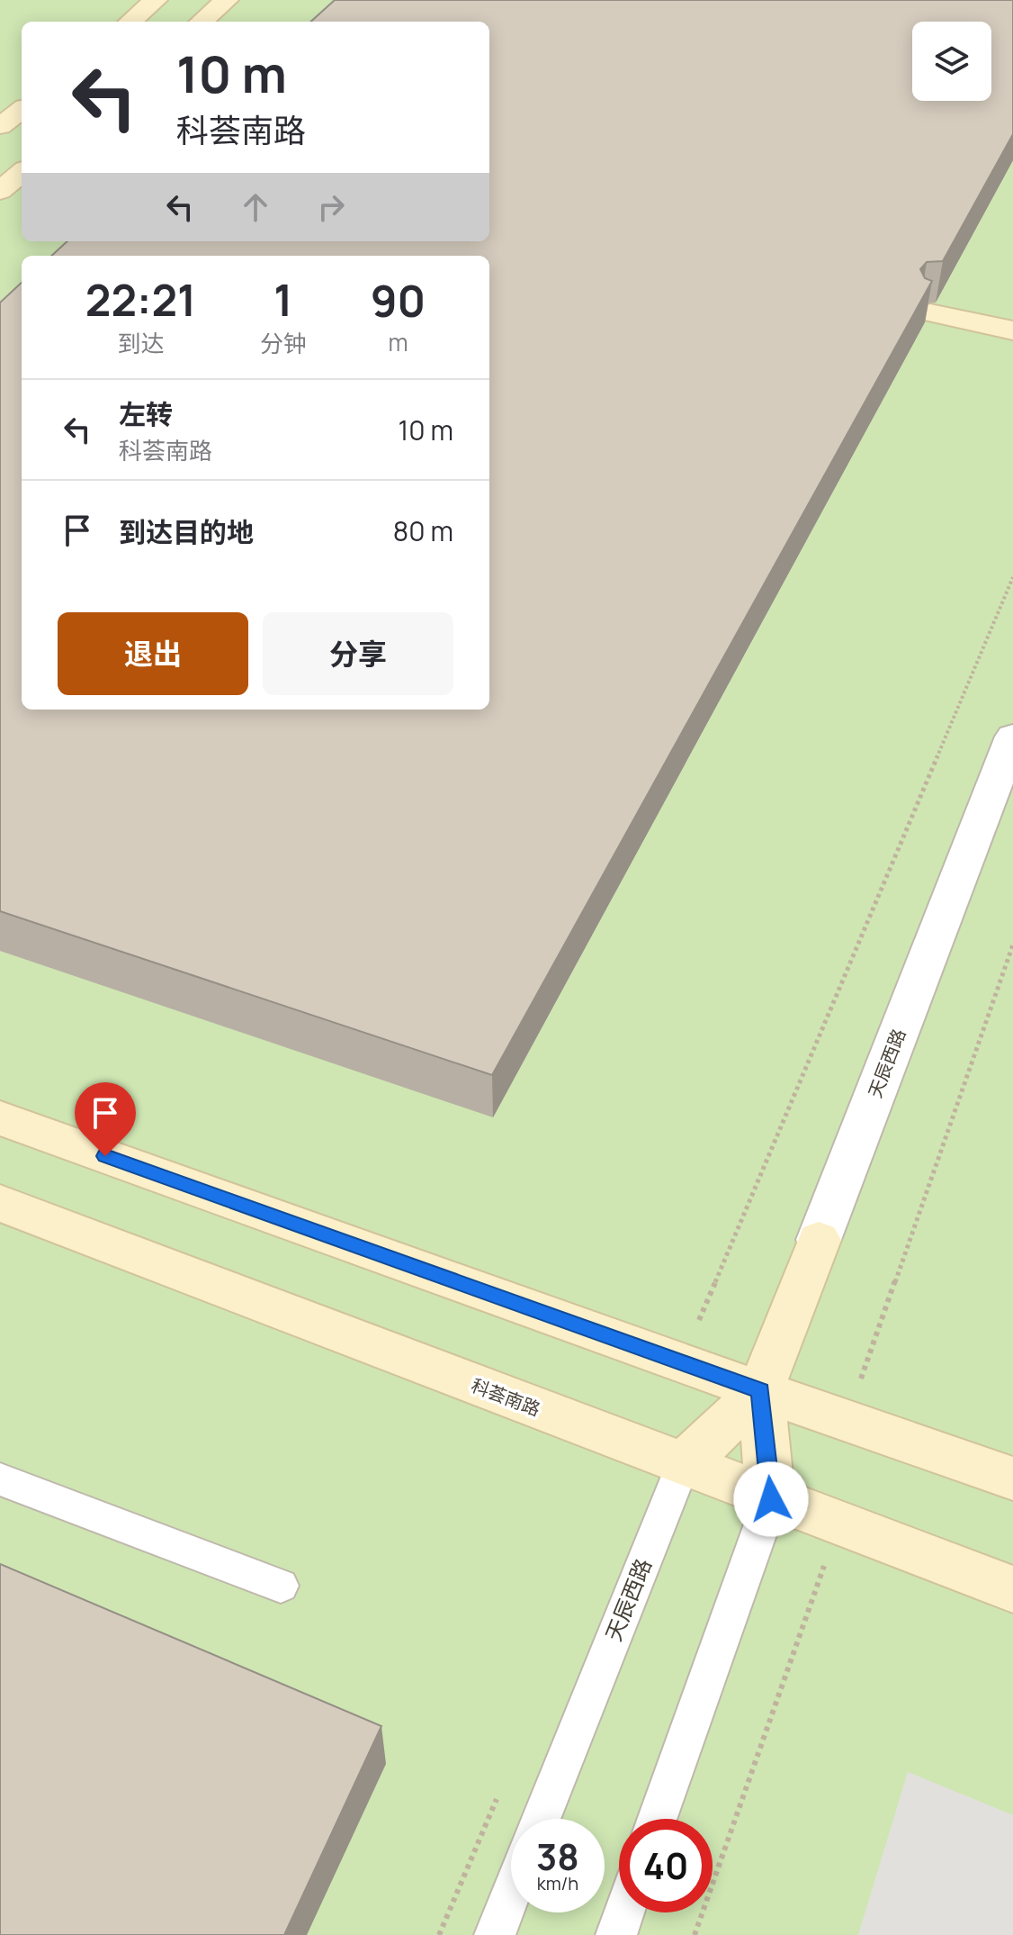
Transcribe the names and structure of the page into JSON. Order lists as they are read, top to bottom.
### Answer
{
  "streets": {
    "street": ["天辰西路", "科荟南路"]
  },
  "crossings": [
    ["天辰西路", "科荟南路"]
  ],
  "page": {
    "turn": ["10 m", "科荟南路"],
    "eta": [
      "22:21",
      "到达",
      "1",
      "分钟",
      "90",
      "m"
    ],
    "list": [
      {
        "name": "左转",
        "note": "科荟南路",
        "value": "10 m"
      },
      {
        "name": "到达目的地",
        "value": "80 m"
      }
    ],
    "buttons": ["退出", "分享"],
    "speed": "38 km/h",
    "limit": "40"
  }
}
